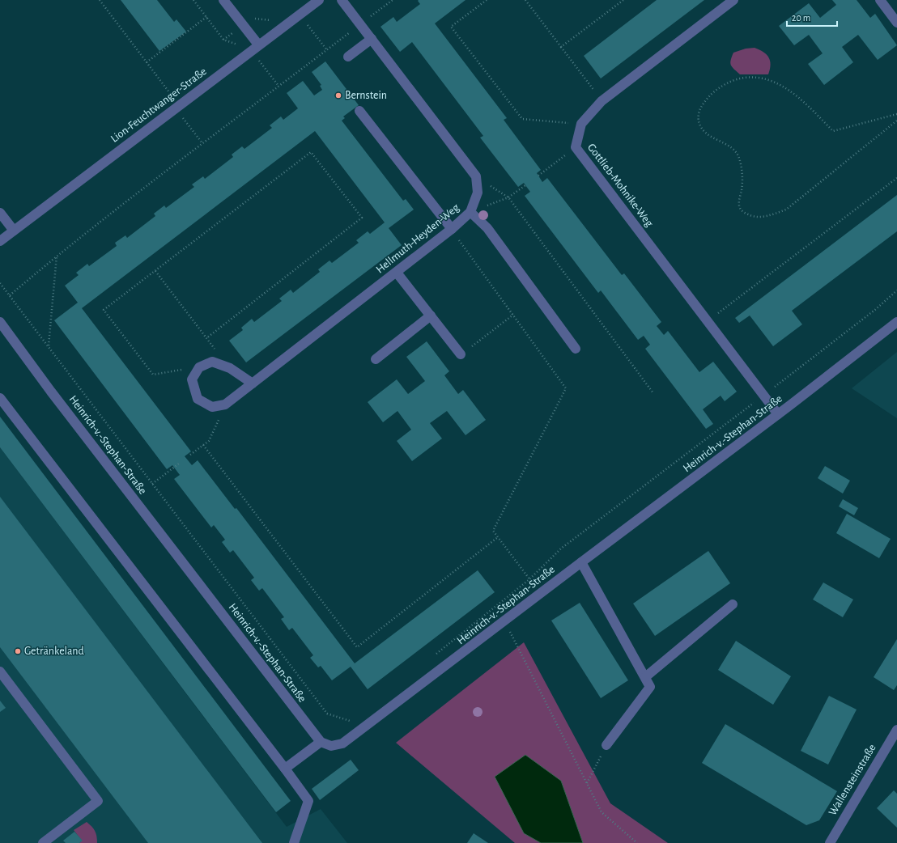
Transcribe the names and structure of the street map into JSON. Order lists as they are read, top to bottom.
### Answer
{
  "streets": {
    "street": [
      "Lion-Feuchtwanger-Straße",
      "Gottlieb-Mohnike-Weg",
      "Hellmuth-Heyden-Weg",
      "Heinrich-v.-Stephan-Straße",
      "Wallensteinstraße"
    ]
  },
  "crossings": [
    ["Gottlieb-Mohnike-Weg", "Heinrich-v.-Stephan-Straße"]
  ],
  "places": ["Bernstein", "Getränkeland"],
  "scale_bar": "20 m"
}
